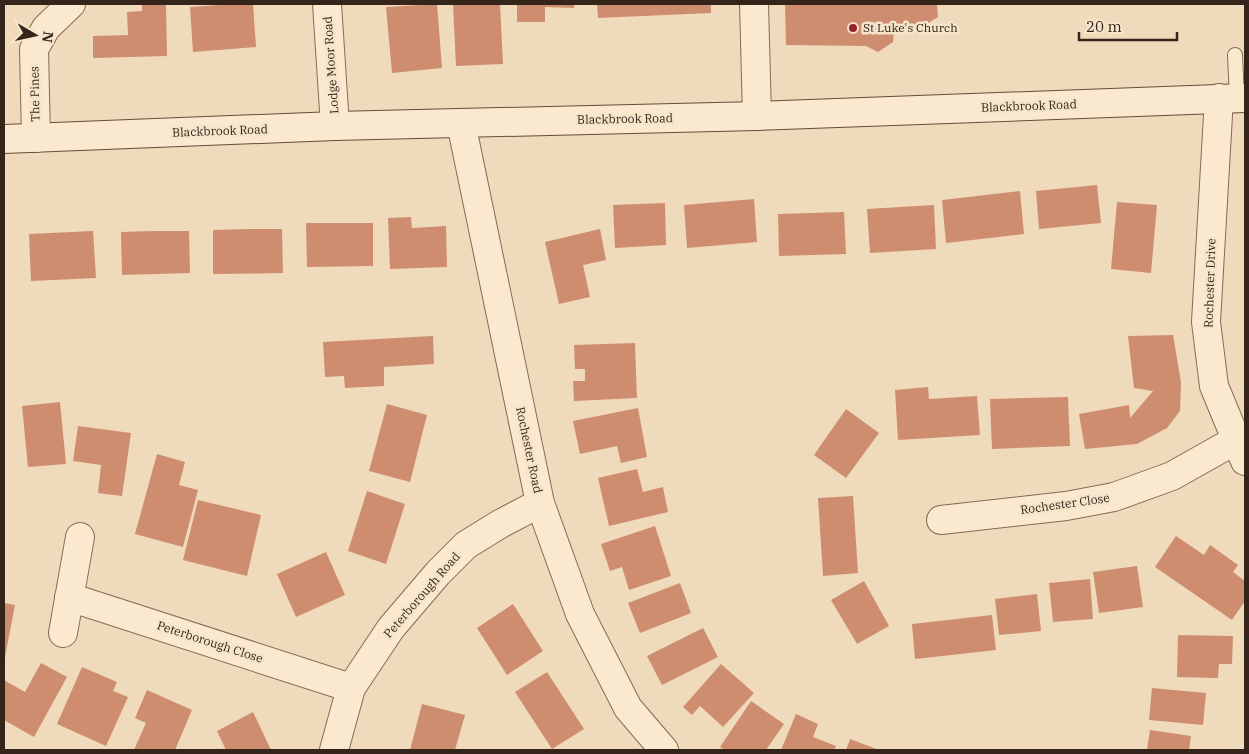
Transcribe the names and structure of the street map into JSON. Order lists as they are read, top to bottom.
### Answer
{
  "streets": {
    "street": [
      "Lodge Moor Road",
      "The Pines",
      "Blackbrook Road",
      "Rochester Drive",
      "Rochester Road",
      "Rochester Close",
      "Peterborough Road",
      "Peterborough Close"
    ]
  },
  "crossings": [
    ["Lodge Moor Road", "Blackbrook Road"],
    ["The Pines", "Blackbrook Road"],
    ["Blackbrook Road", "Rochester Drive"],
    ["Blackbrook Road", "Rochester Road"],
    ["Rochester Drive", "Rochester Close"],
    ["Rochester Road", "Peterborough Road"],
    ["Peterborough Road", "Peterborough Close"]
  ],
  "places": ["St Luke's Church"],
  "scale_bar": "20 m",
  "north": "right"
}
